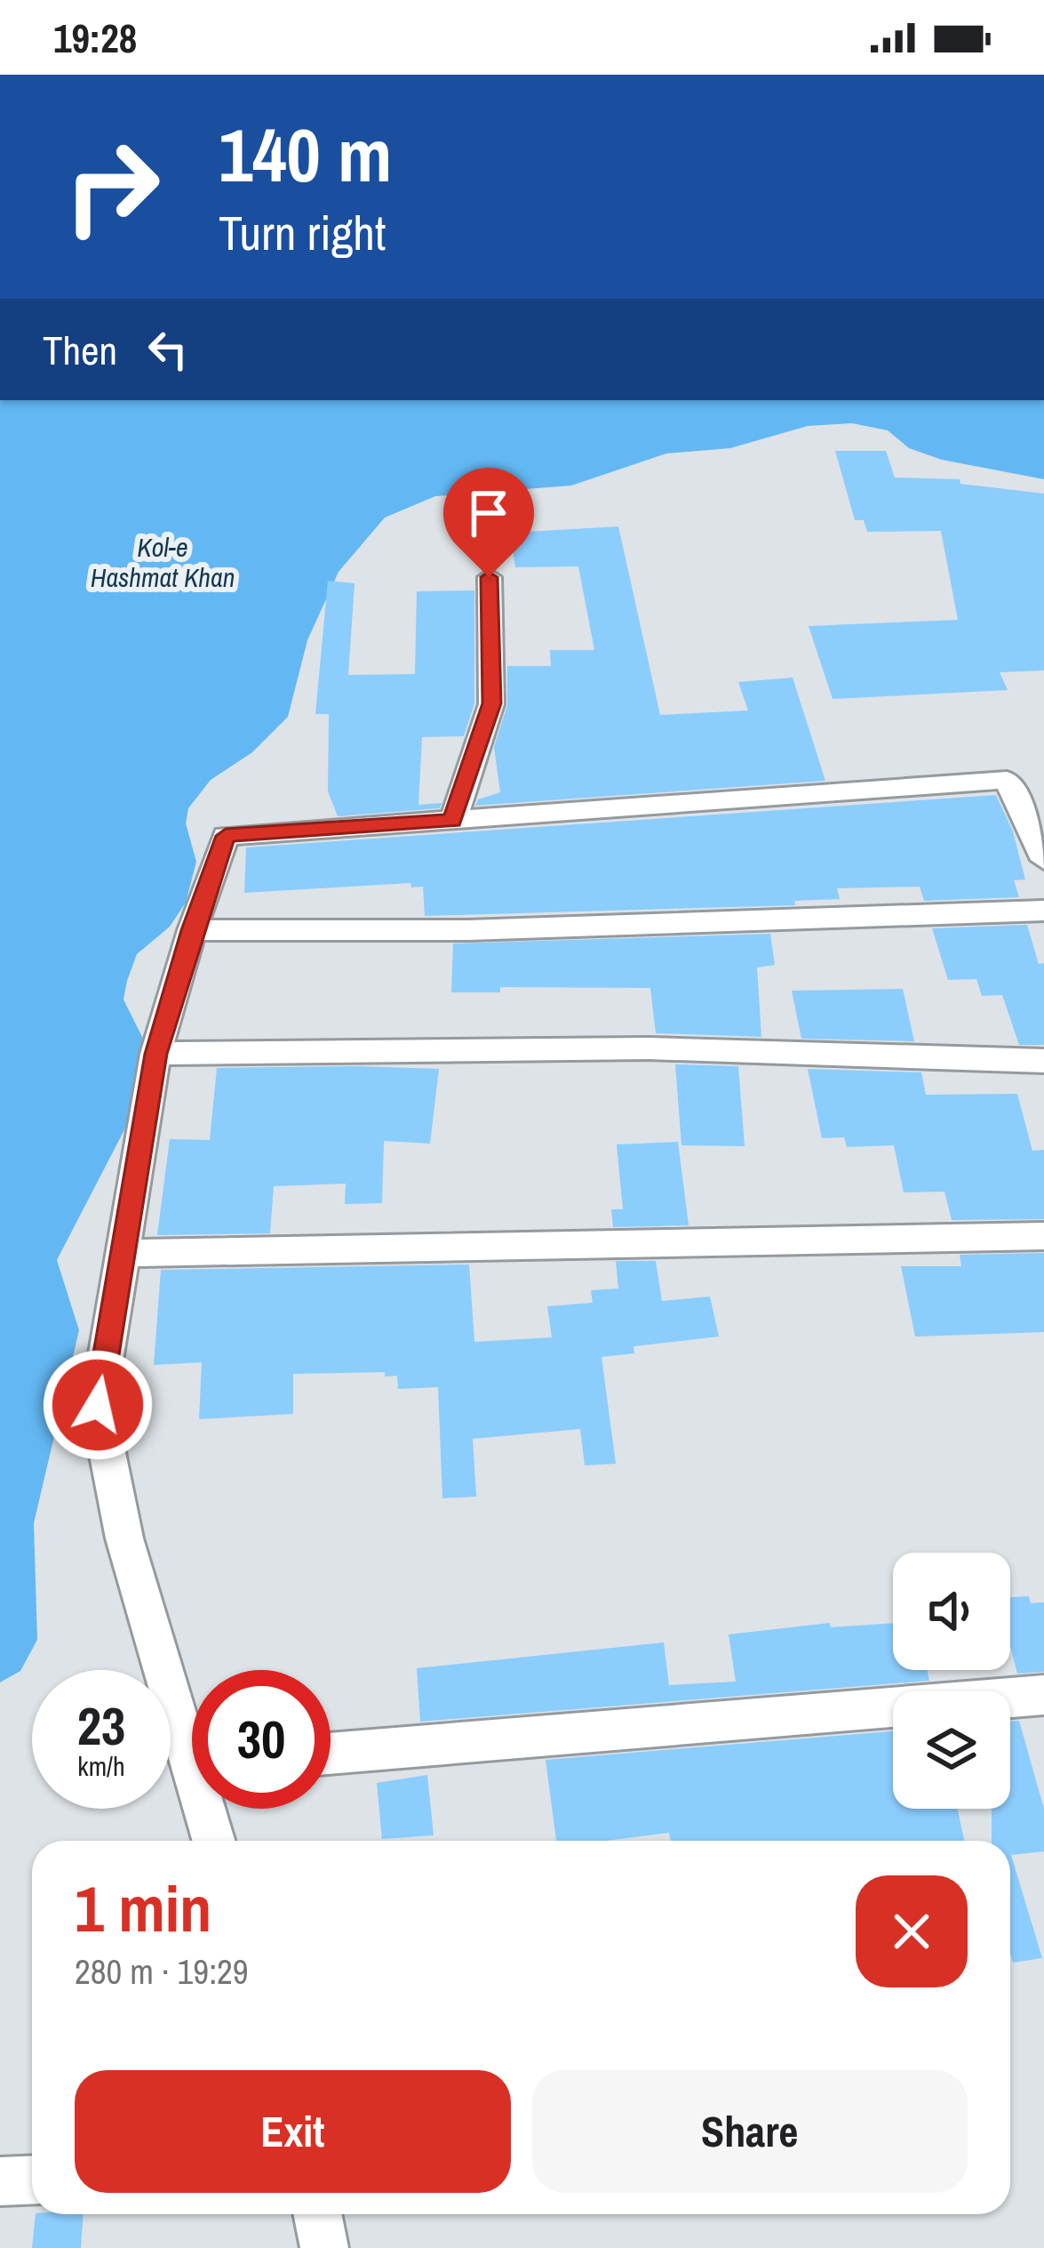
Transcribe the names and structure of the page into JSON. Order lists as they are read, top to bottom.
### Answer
{
  "water": ["Kol-e Hashmat Khan"],
  "page": {
    "status": "19:28",
    "turn": ["140 m", "Turn right"],
    "then": "Then",
    "speed": "23 km/h",
    "limit": "30",
    "heading": ["1 min", "280 m · 19:29"],
    "buttons": ["Exit", "Share"]
  }
}
